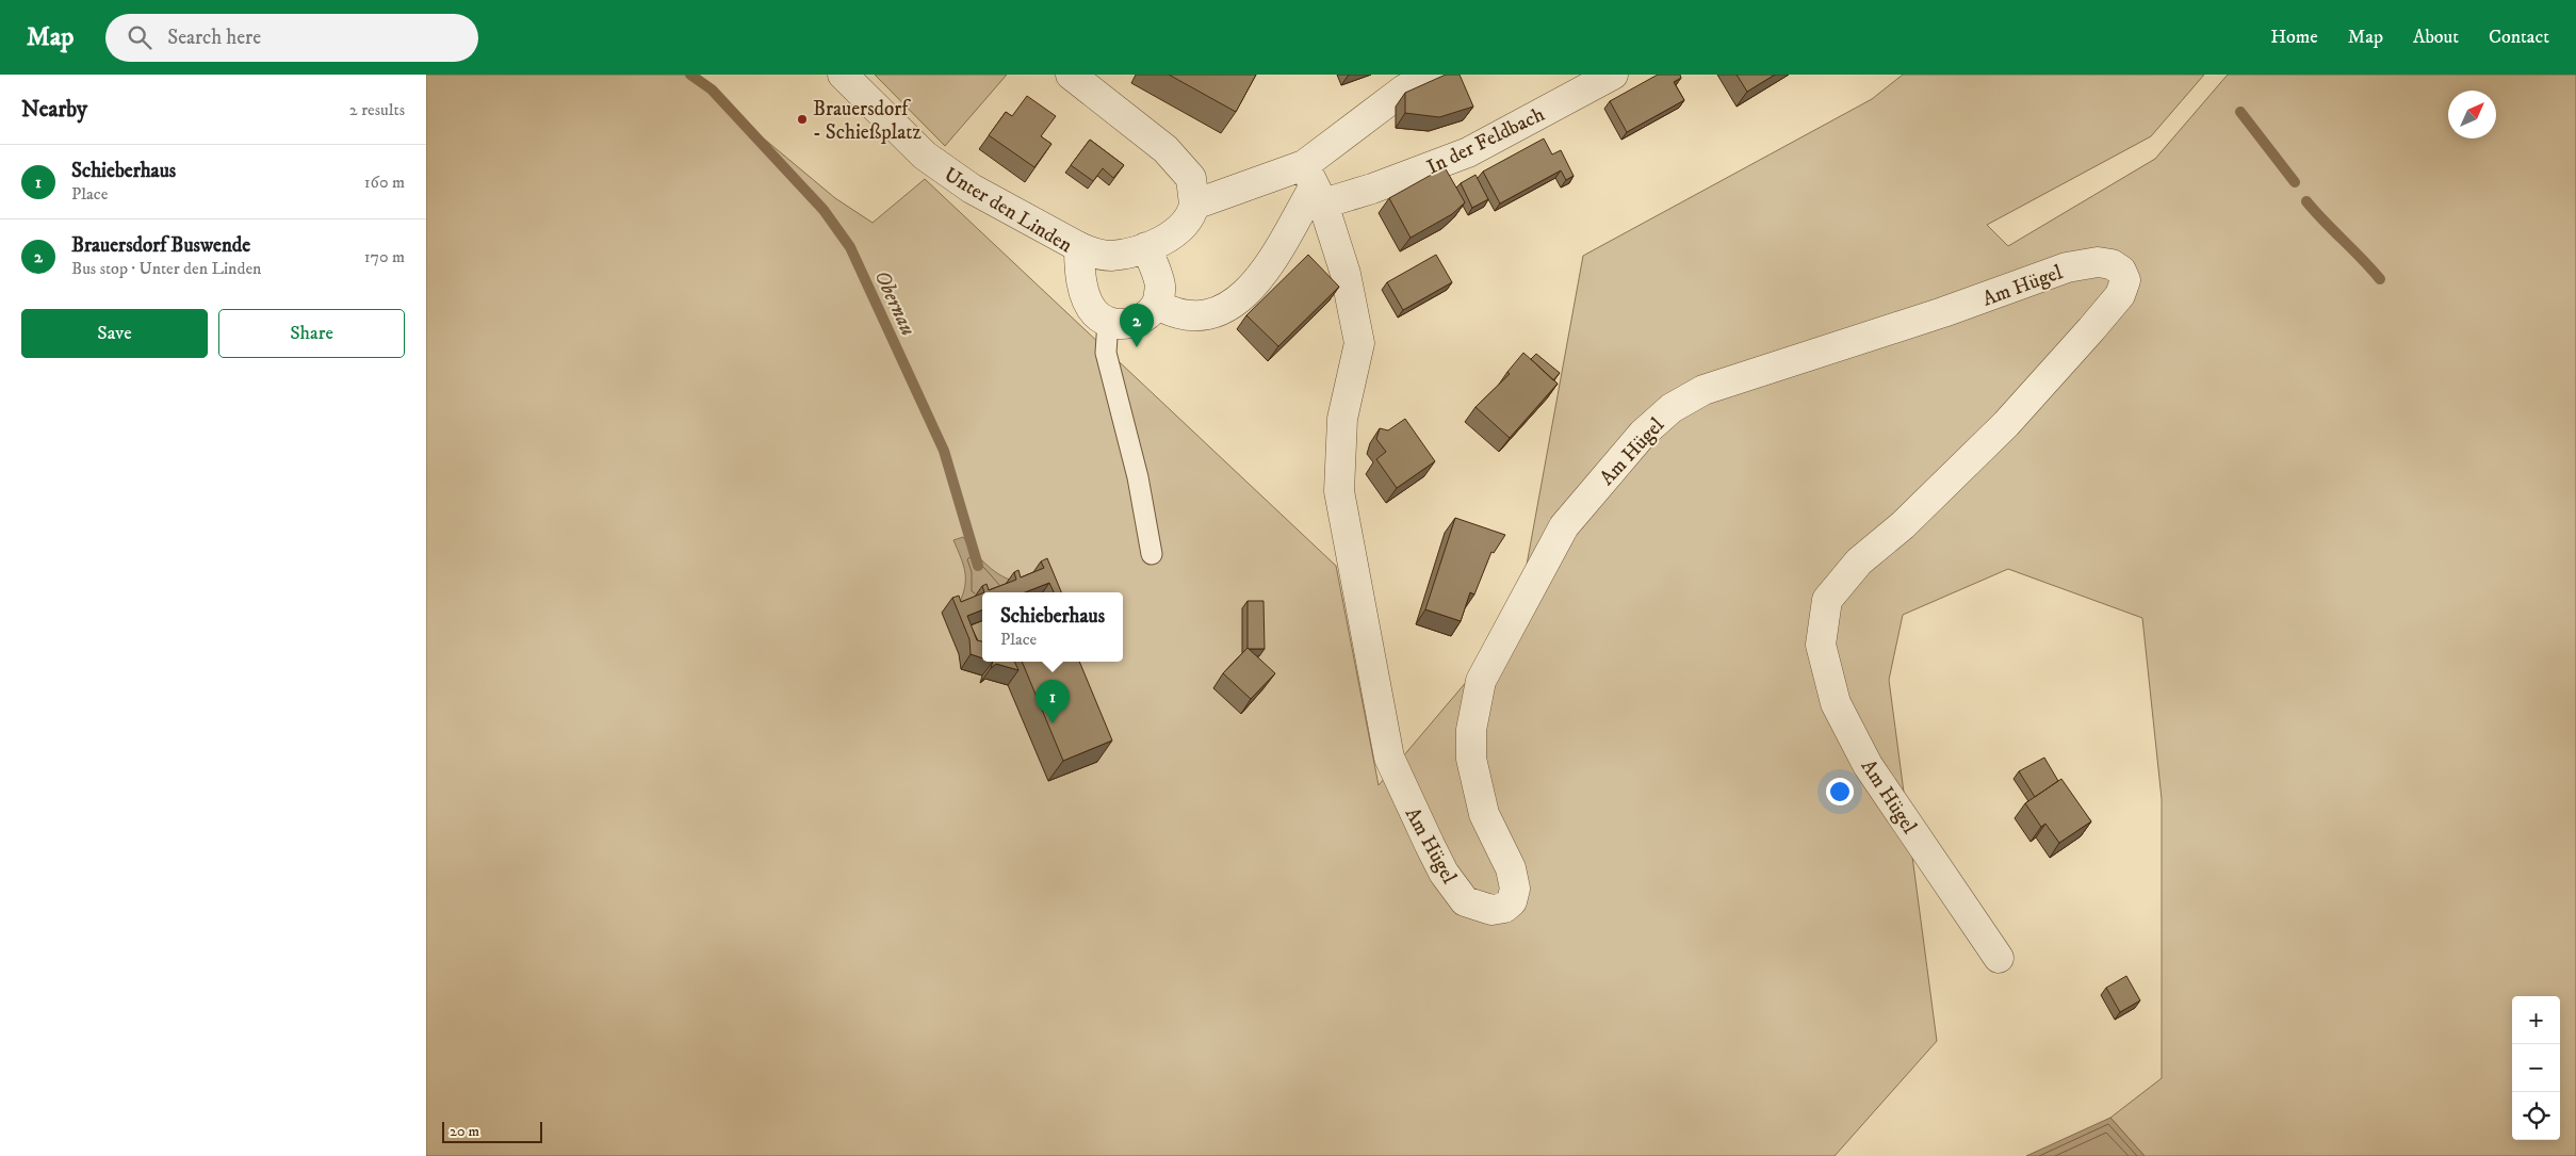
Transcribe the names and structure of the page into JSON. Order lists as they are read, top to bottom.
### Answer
{
  "streets": {
    "street": ["In der Feldbach", "Unter den Linden", "Am Hügel"]
  },
  "crossings": [
    ["In der Feldbach", "Am Hügel"]
  ],
  "water": ["Obernau"],
  "places": ["Brauersdorf - Schießplatz"],
  "scale_bar": "20 m",
  "north": "top right",
  "page": {
    "header": "Map",
    "search": "Search here",
    "nav": [
      "Home",
      "Map",
      "About",
      "Contact"
    ],
    "heading": ["Nearby", "2 results"],
    "list": [
      {
        "mark": "1",
        "name": "Schieberhaus",
        "note": "Place",
        "value": "160 m"
      },
      {
        "mark": "2",
        "name": "Brauersdorf Buswende",
        "note": "Bus stop · Unter den Linden",
        "value": "170 m"
      }
    ],
    "buttons": ["Save", "Share"],
    "pins": ["2", "1"],
    "popup": ["Schieberhaus", "Place"],
    "map_buttons": ["+", "−"],
    "scale": "20 m"
  }
}
